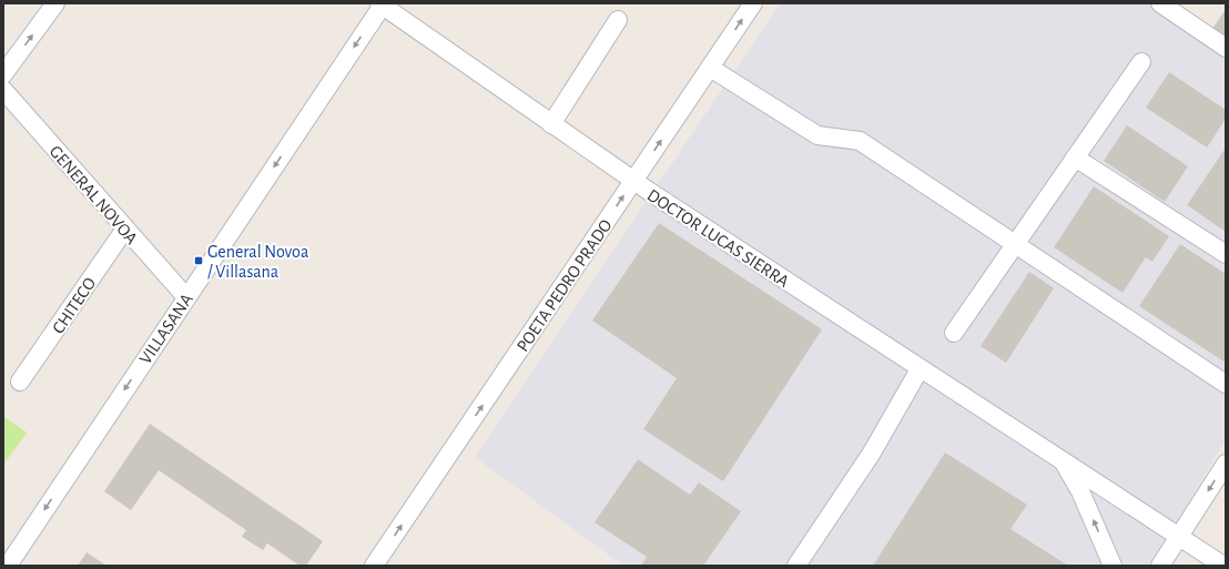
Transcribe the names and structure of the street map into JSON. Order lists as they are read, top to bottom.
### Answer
{
  "streets": {
    "street": [
      "GENERAL NOVOA",
      "DOCTOR LUCAS SIERRA",
      "POETA PEDRO PRADO",
      "CHITECO",
      "VILLASANA"
    ]
  },
  "crossings": [
    ["GENERAL NOVOA", "CHITECO"],
    ["GENERAL NOVOA", "VILLASANA"],
    ["DOCTOR LUCAS SIERRA", "POETA PEDRO PRADO"],
    ["DOCTOR LUCAS SIERRA", "VILLASANA"]
  ],
  "one_way": ["POETA PEDRO PRADO", "VILLASANA"],
  "places": {
    "transit": ["General Novoa / Villasana"]
  }
}
